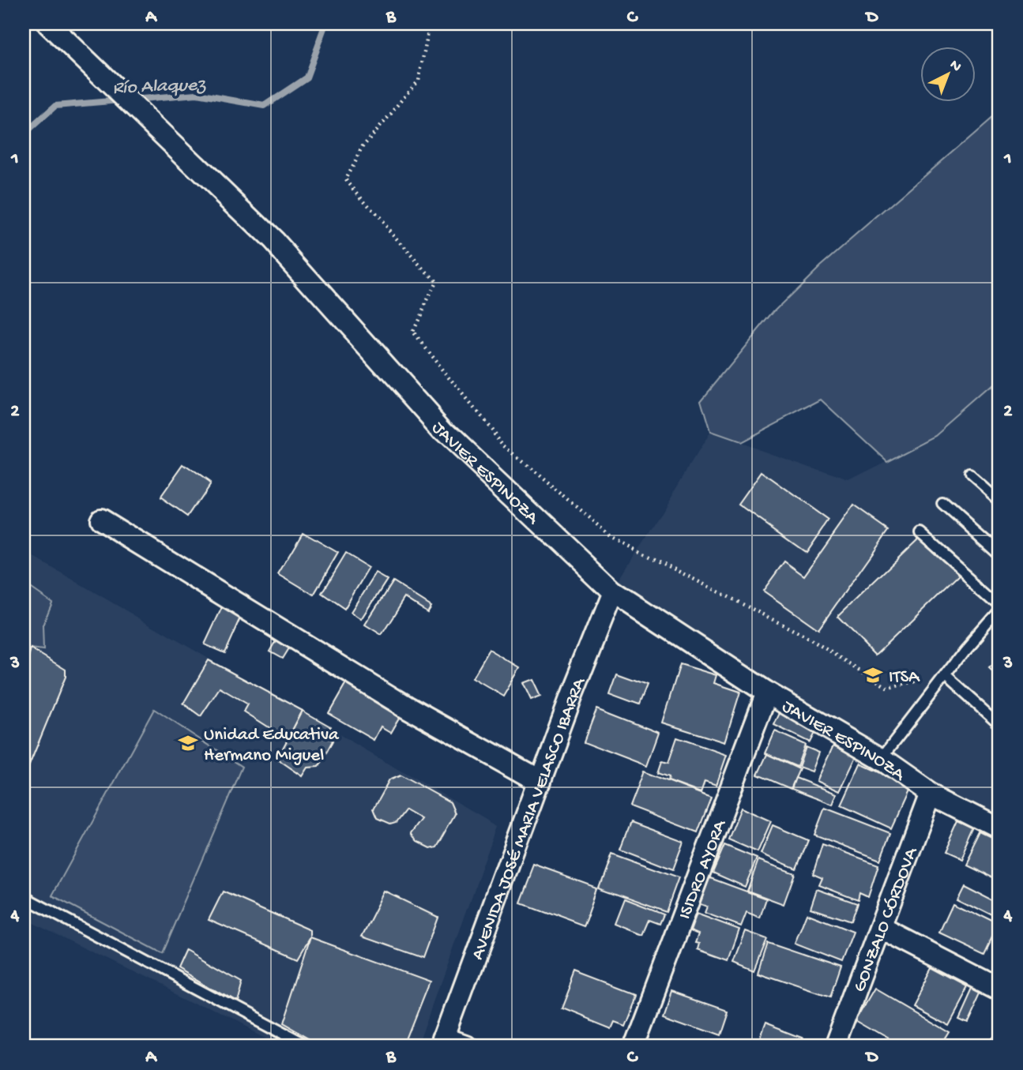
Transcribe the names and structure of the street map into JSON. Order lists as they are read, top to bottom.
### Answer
{
  "streets": {
    "street": [
      "JAVIER ESPINOZA",
      "AVENIDA JOSÉ MARIA VELASCO IBARRA",
      "ISIDRO AYORA",
      "GONZALO CÓRDOVA"
    ]
  },
  "crossings": [
    ["JAVIER ESPINOZA", "AVENIDA JOSÉ MARIA VELASCO IBARRA"],
    ["JAVIER ESPINOZA", "ISIDRO AYORA"],
    ["JAVIER ESPINOZA", "GONZALO CÓRDOVA"]
  ],
  "water": ["Río Alaquez"],
  "places": {
    "school or university": ["ITSA", "Unidad Educativa Hermano Miguel"]
  },
  "north": "top right",
  "grid": {
    "columns": [
      "A",
      "B",
      "C",
      "D"
    ],
    "rows": [
      "1",
      "2",
      "3",
      "4"
    ]
  }
}
